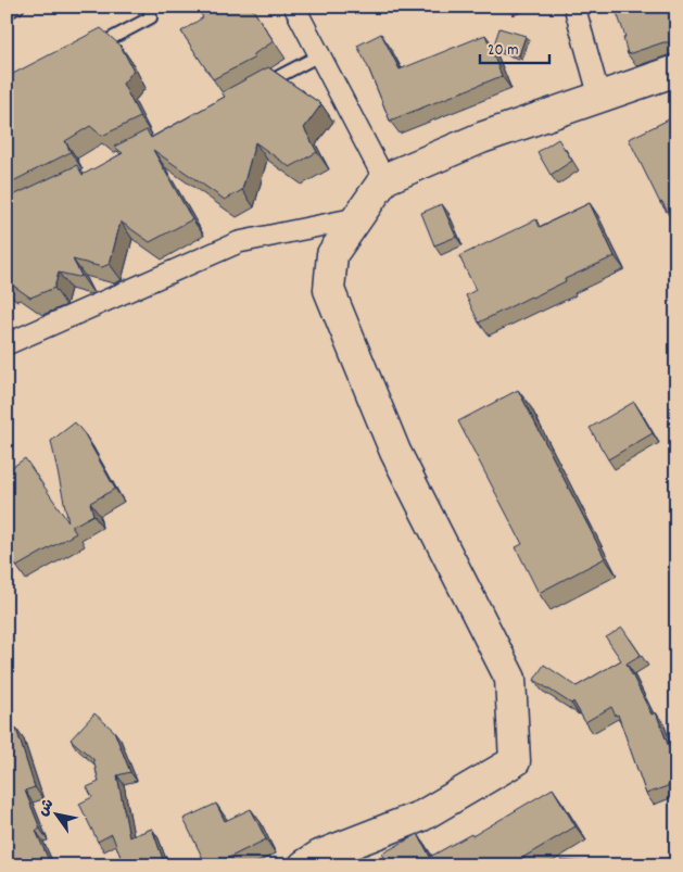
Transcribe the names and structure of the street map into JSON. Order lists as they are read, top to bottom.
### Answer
{
  "scale_bar": "20 m",
  "north": "top left"
}
